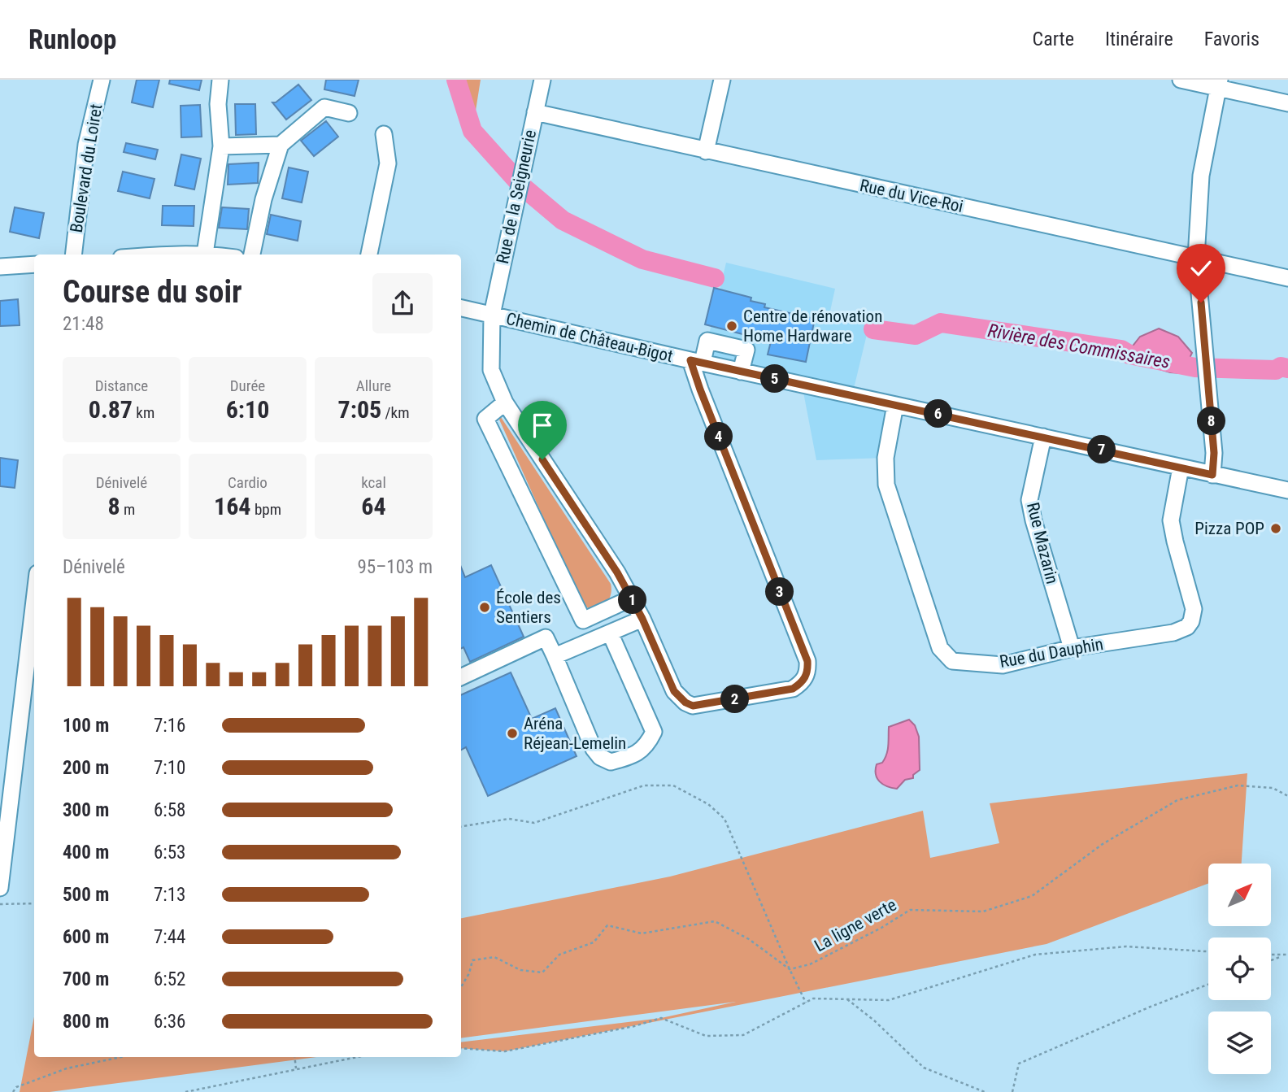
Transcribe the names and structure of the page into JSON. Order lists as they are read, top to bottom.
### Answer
{
  "streets": {
    "street": [
      "Boulevard du Loiret",
      "Rue du Vice-Roi",
      "Rue de la Seigneurie",
      "Chemin de Château-Bigot",
      "Rue Mazarin",
      "Rue du Dauphin"
    ],
    "path": ["La ligne verte"]
  },
  "crossings": [
    ["Rue du Vice-Roi", "Rue de la Seigneurie"],
    ["Rue de la Seigneurie", "Chemin de Château-Bigot"],
    ["Chemin de Château-Bigot", "Rue Mazarin"],
    ["Chemin de Château-Bigot", "Rue du Dauphin"],
    ["Rue Mazarin", "Rue du Dauphin"]
  ],
  "water": ["Rivière des Commissaires"],
  "places": [
    "Centre de rénovation Home Hardware",
    "Pizza POP",
    "École des Sentiers",
    "Aréna Réjean‑Lemelin"
  ],
  "north": "top right",
  "page": {
    "header": "Runloop",
    "nav": ["Carte", "Itinéraire", "Favoris"],
    "heading": ["Course du soir", "21:48"],
    "stats": [
      ["Distance", "0.87 km"],
      ["Durée", "6:10"],
      ["Allure", "7:05 /km"],
      ["Dénivelé", "8 m"],
      ["Cardio", "164 bpm"],
      ["kcal", "64"]
    ],
    "pins": [
      "5",
      "6",
      "8",
      "4",
      "7",
      "3",
      "1",
      "2"
    ],
    "chart": ["Dénivelé", "95–103 m"],
    "list": [
      {
        "name": "100 m",
        "note": "7:16"
      },
      {
        "name": "200 m",
        "note": "7:10"
      },
      {
        "name": "300 m",
        "note": "6:58"
      },
      {
        "name": "400 m",
        "note": "6:53"
      },
      {
        "name": "500 m",
        "note": "7:13"
      },
      {
        "name": "600 m",
        "note": "7:44"
      },
      {
        "name": "700 m",
        "note": "6:52"
      },
      {
        "name": "800 m",
        "note": "6:36"
      }
    ]
  }
}
